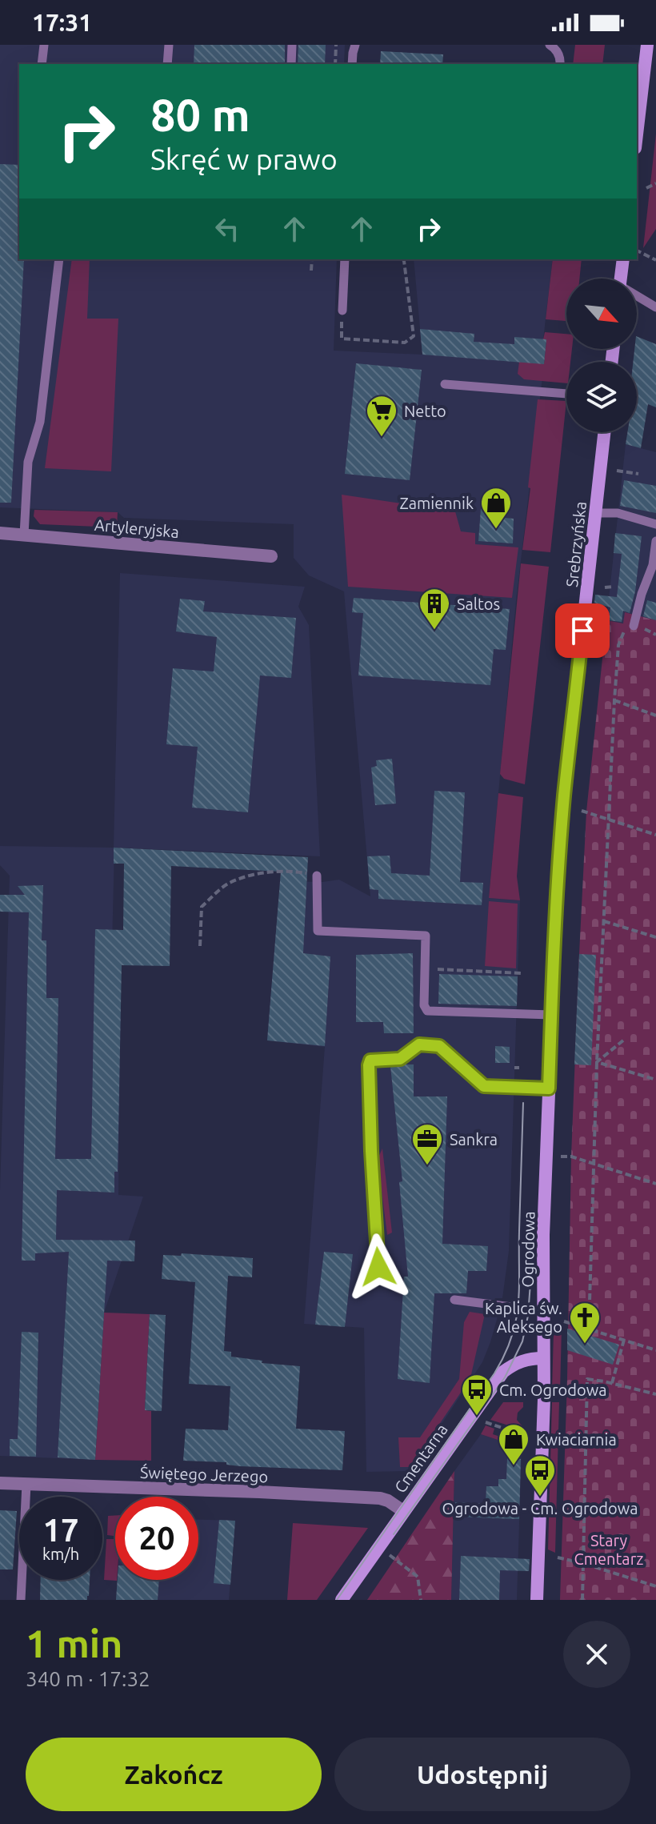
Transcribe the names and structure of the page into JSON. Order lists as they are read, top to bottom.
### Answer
{
  "streets": {
    "main road": ["Srebrzyńska", "Ogrodowa", "Cmentarna"],
    "street": ["Artyleryjska", "Świętego Jerzego"]
  },
  "crossings": [
    ["Srebrzyńska", "Ogrodowa"],
    ["Ogrodowa", "Cmentarna"],
    ["Cmentarna", "Świętego Jerzego"]
  ],
  "parks": ["Stary Cmentarz"],
  "places": {
    "supermarket": ["Netto"],
    "shop": ["Zamiennik", "Kwiaciarnia"],
    "building": ["Saltos"],
    "office": ["Sankra"],
    "church": ["Kaplica św. Aleksego"],
    "bus stop": ["Cm. Ogrodowa", "Ogrodowa - Cm. Ogrodowa"]
  },
  "north": "bottom right",
  "page": {
    "status": "17:31",
    "turn": ["80 m", "Skręć w prawo"],
    "speed": "17 km/h",
    "limit": "20",
    "heading": ["1 min", "340 m · 17:32"],
    "buttons": ["Zakończ", "Udostępnij"]
  }
}
